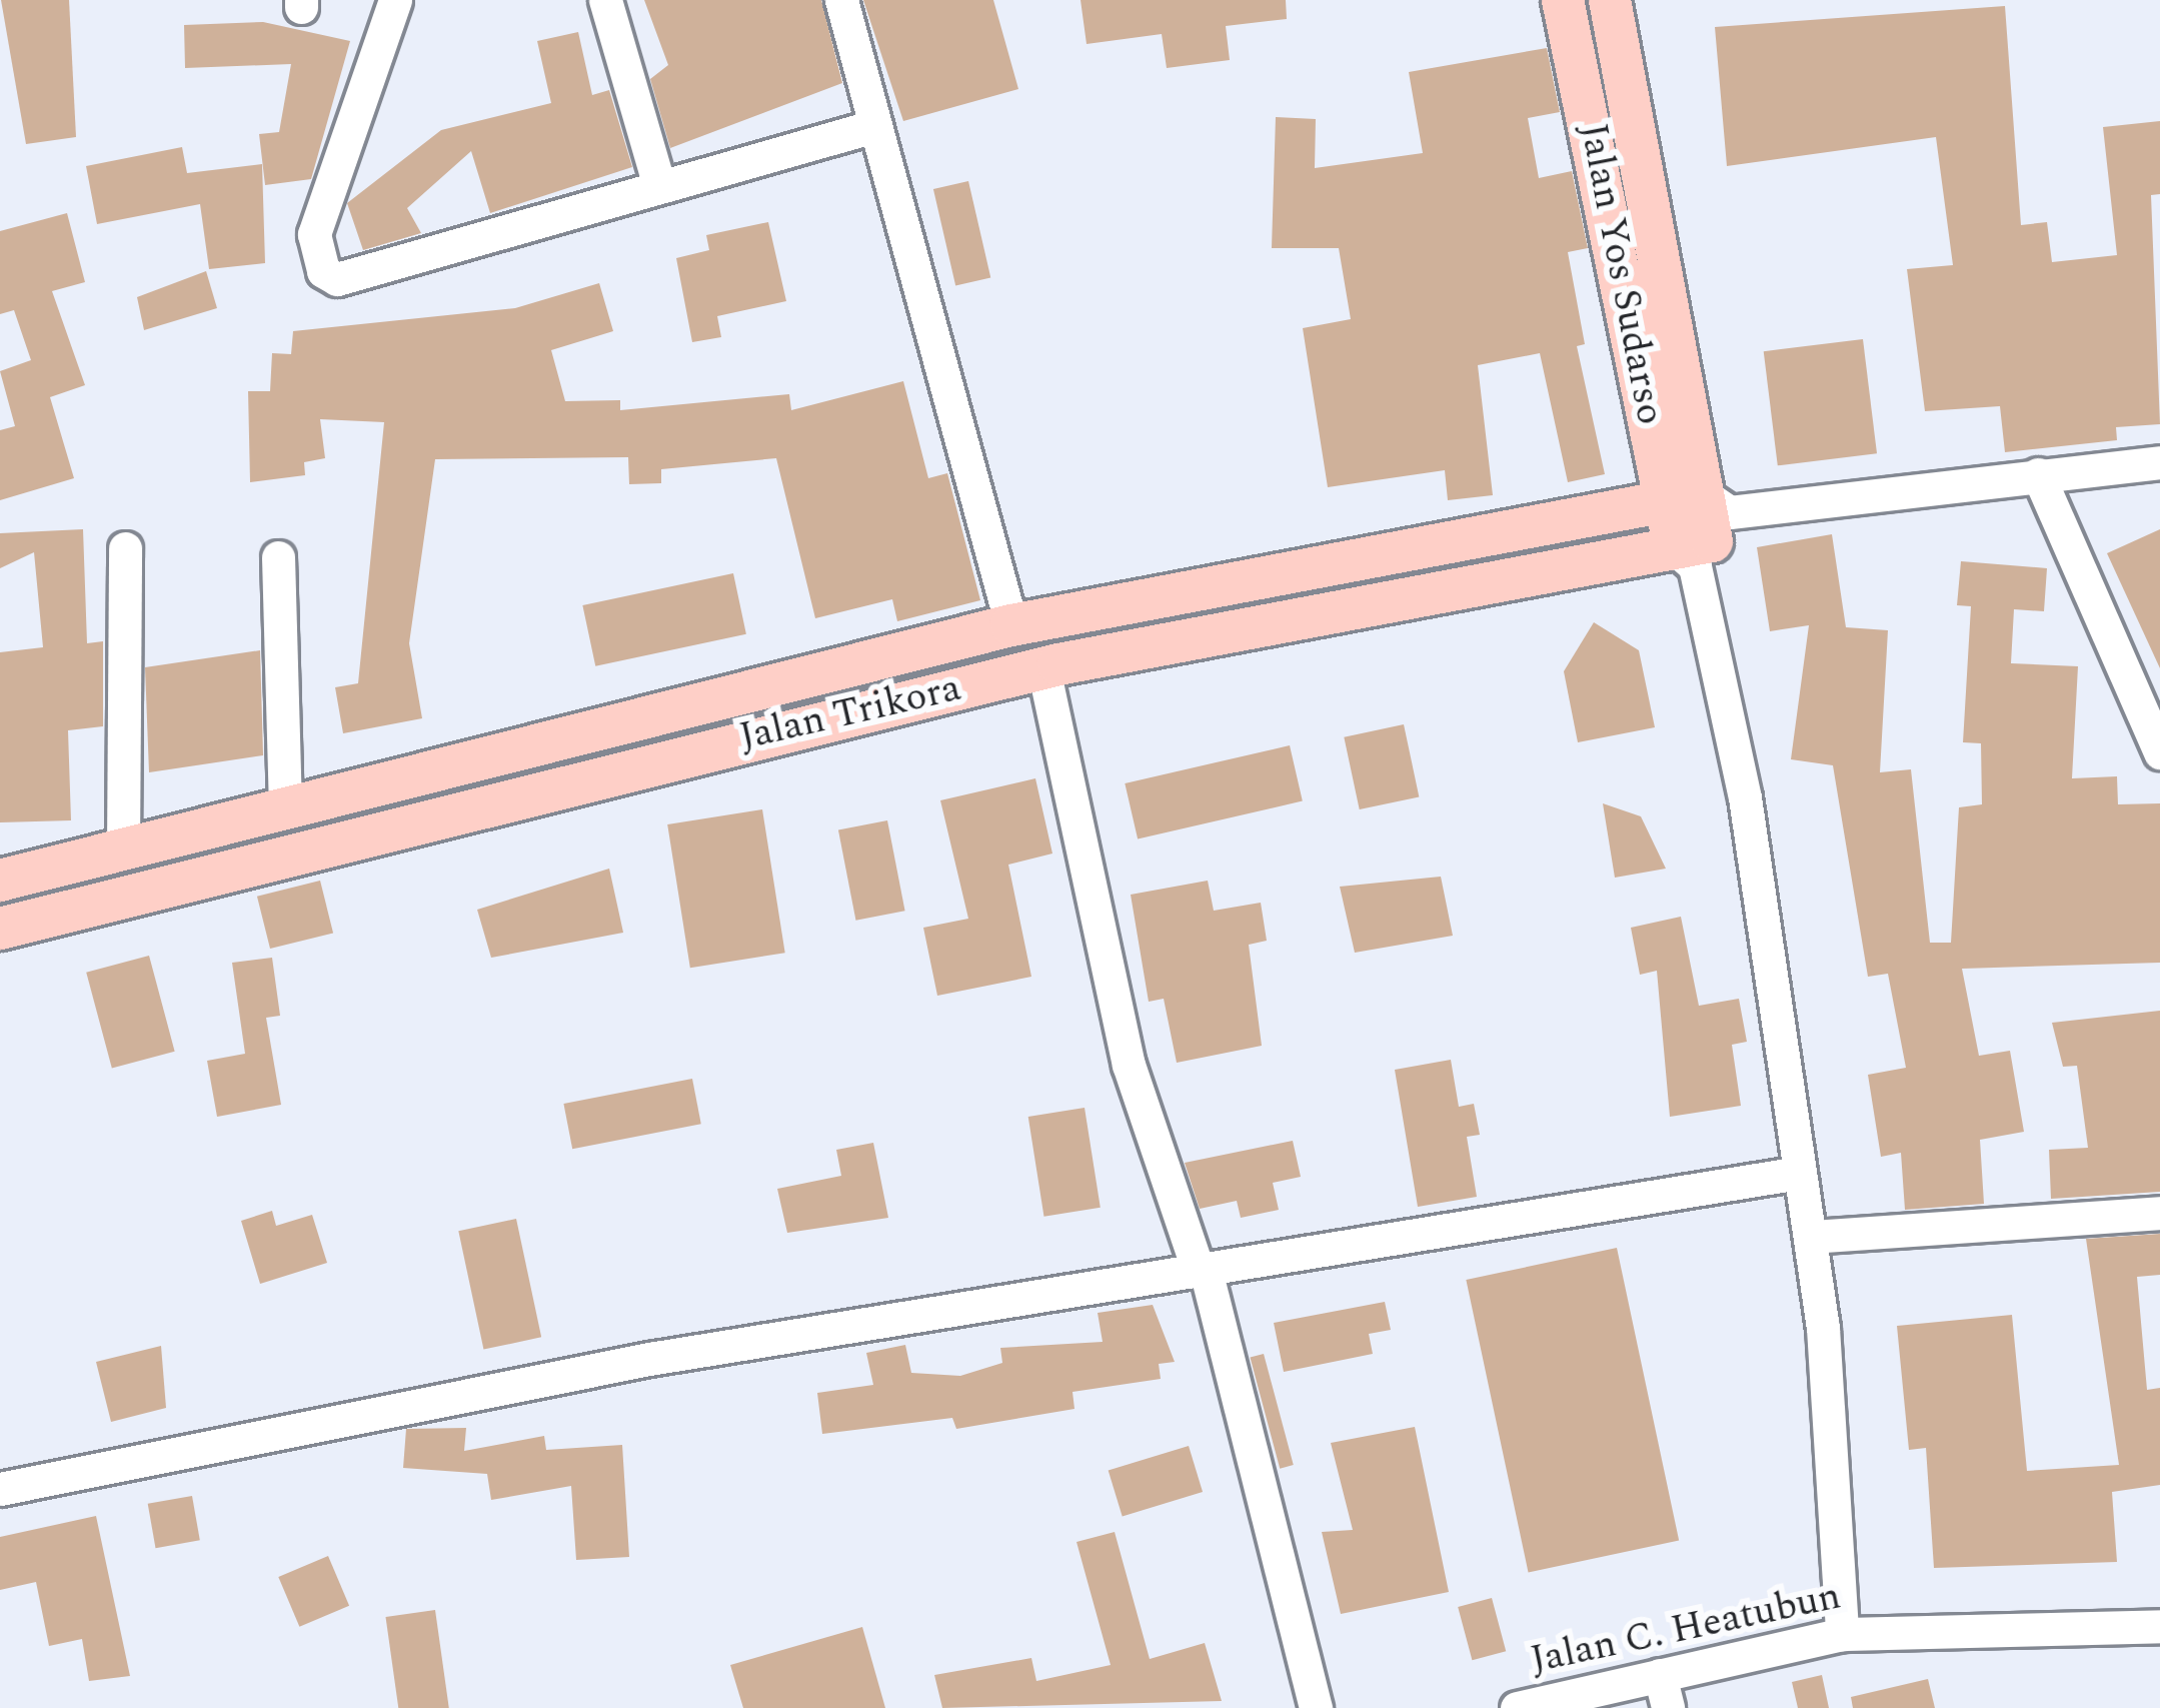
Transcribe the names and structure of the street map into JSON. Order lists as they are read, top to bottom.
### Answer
{
  "streets": {
    "main road": ["Jalan Yos Sudarso", "Jalan Trikora"],
    "street": ["Jalan C. Heatubun"]
  },
  "crossings": [
    ["Jalan Yos Sudarso", "Jalan Trikora"]
  ]
}
